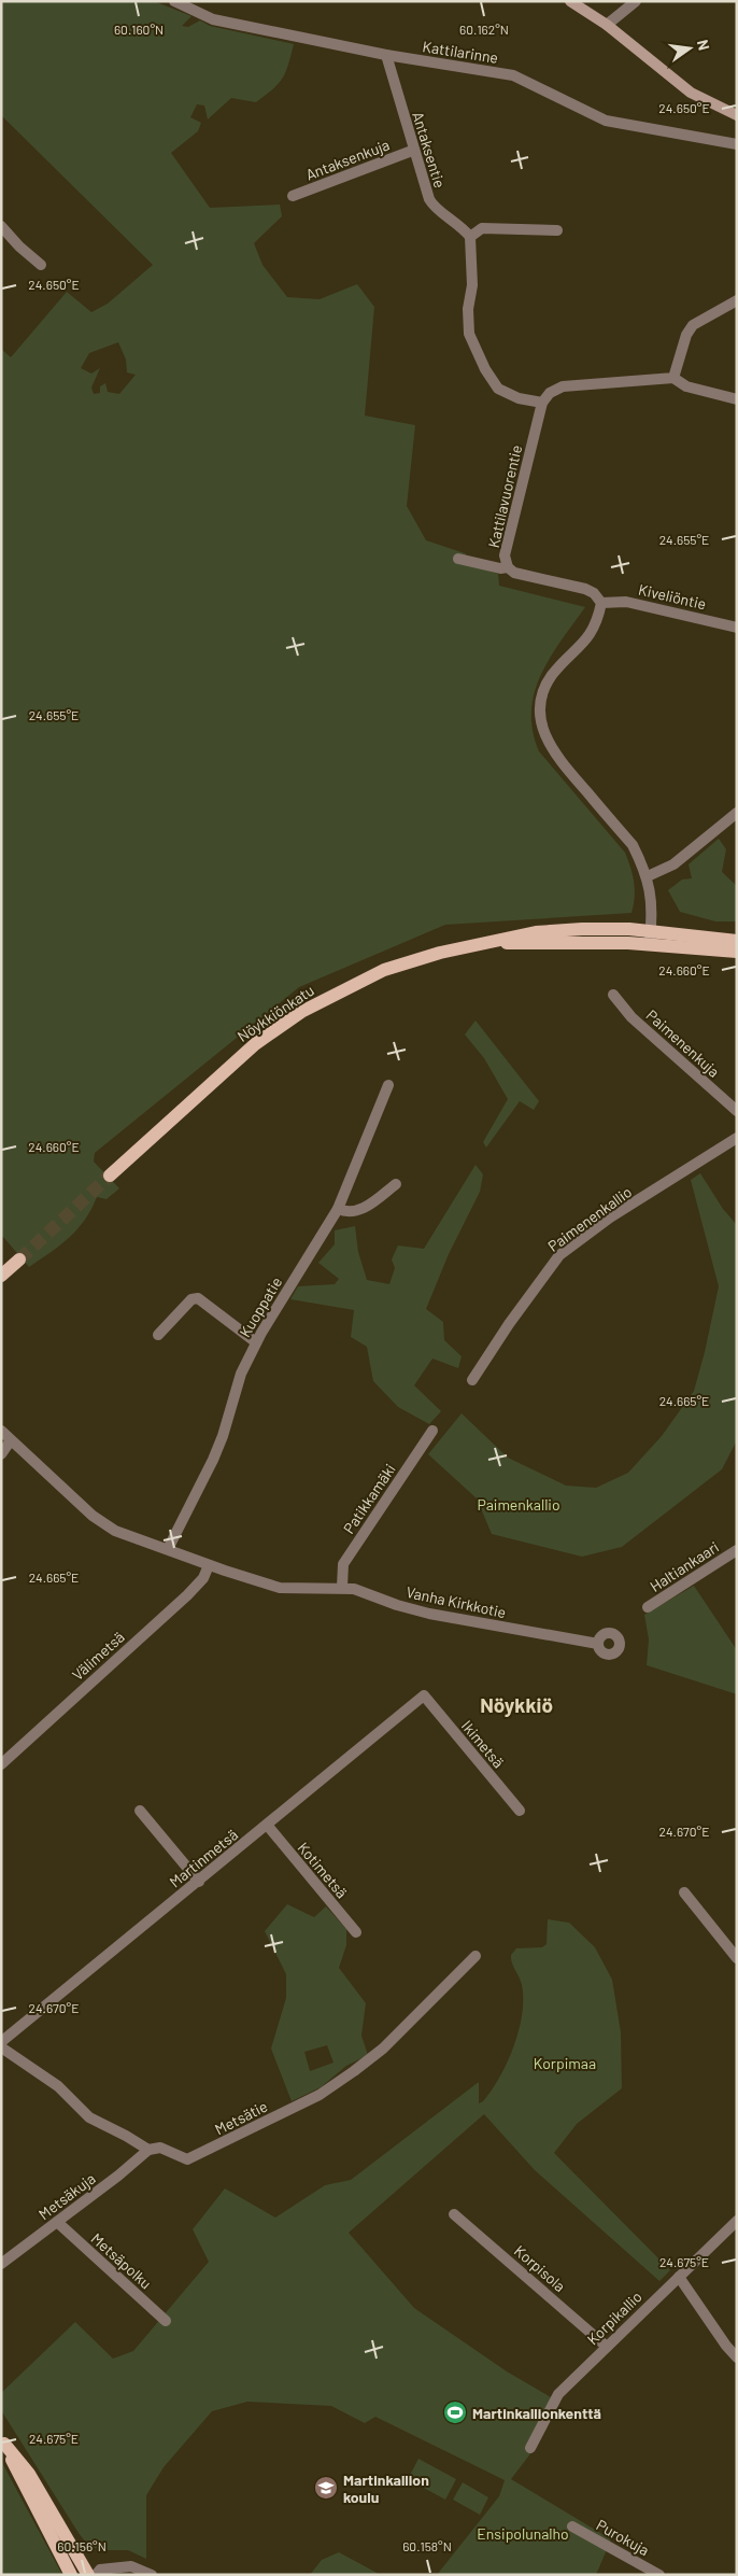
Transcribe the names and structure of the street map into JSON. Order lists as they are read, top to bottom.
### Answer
{
  "streets": {
    "main road": ["Nöykkiönkatu"],
    "street": [
      "Kattilarinne",
      "Antaksentie",
      "Antaksenkuja",
      "Kattilavuorentie",
      "Kiveliöntie",
      "Paimenenkuja",
      "Paimenenkallio",
      "Kuoppatie",
      "Patikkamäki",
      "Haltiankaari",
      "Vanha Kirkkotie",
      "Välimetsä",
      "Ikimetsä",
      "Martinmetsä",
      "Kotimetsä",
      "Metsätie",
      "Metsäkuja",
      "Metsäpolku",
      "Korpisola",
      "Korpikallio",
      "Purokuja"
    ]
  },
  "crossings": [
    ["Kattilarinne", "Antaksentie"],
    ["Antaksentie", "Antaksenkuja"],
    ["Kattilavuorentie", "Kiveliöntie"],
    ["Kuoppatie", "Vanha Kirkkotie"],
    ["Patikkamäki", "Vanha Kirkkotie"],
    ["Vanha Kirkkotie", "Välimetsä"],
    ["Ikimetsä", "Martinmetsä"],
    ["Martinmetsä", "Kotimetsä"],
    ["Metsätie", "Metsäkuja"],
    ["Metsäkuja", "Metsäpolku"],
    ["Korpisola", "Korpikallio"]
  ],
  "districts": ["Nöykkiö"],
  "parks": ["Paimenkallio", "Korpimaa", "Ensipolunalho"],
  "places": {
    "sports": ["Martinkallionkenttä"],
    "school or university": ["Martinkallion koulu"]
  },
  "north": "right",
  "coordinates": [
    "60.160°N",
    "60.162°N",
    "24.650°E",
    "24.655°E",
    "24.660°E",
    "24.665°E",
    "24.670°E",
    "24.675°E",
    "60.156°N",
    "60.158°N"
  ]
}
